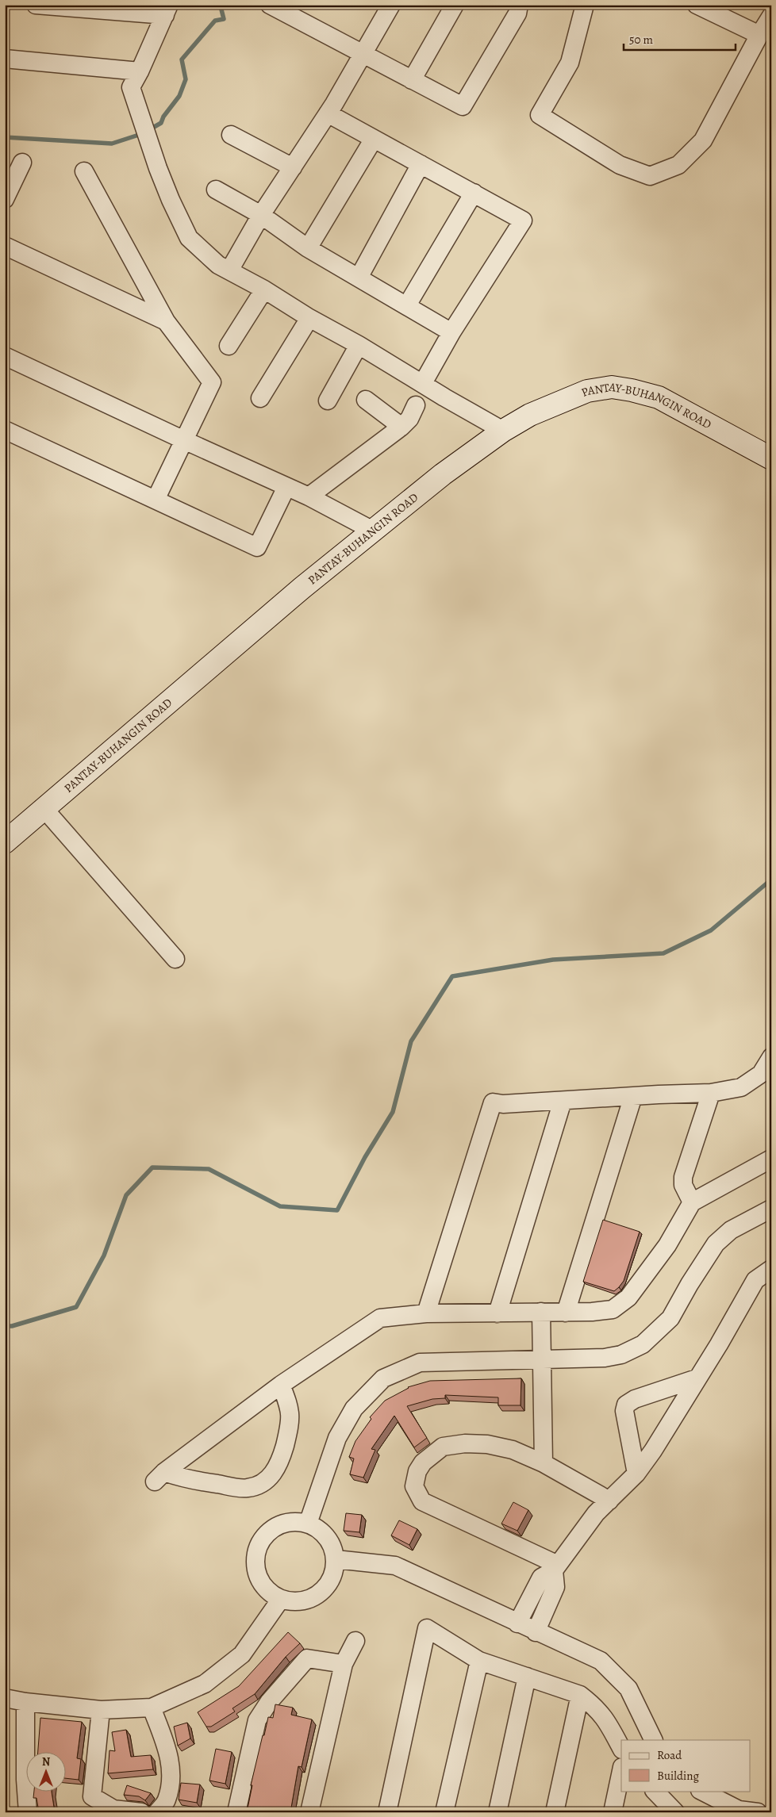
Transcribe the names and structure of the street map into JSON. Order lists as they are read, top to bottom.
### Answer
{
  "streets": {
    "street": ["PANTAY-BUHANGIN ROAD"]
  },
  "legend": ["Road", "Building"],
  "scale_bar": "50 m",
  "north": "top"
}
